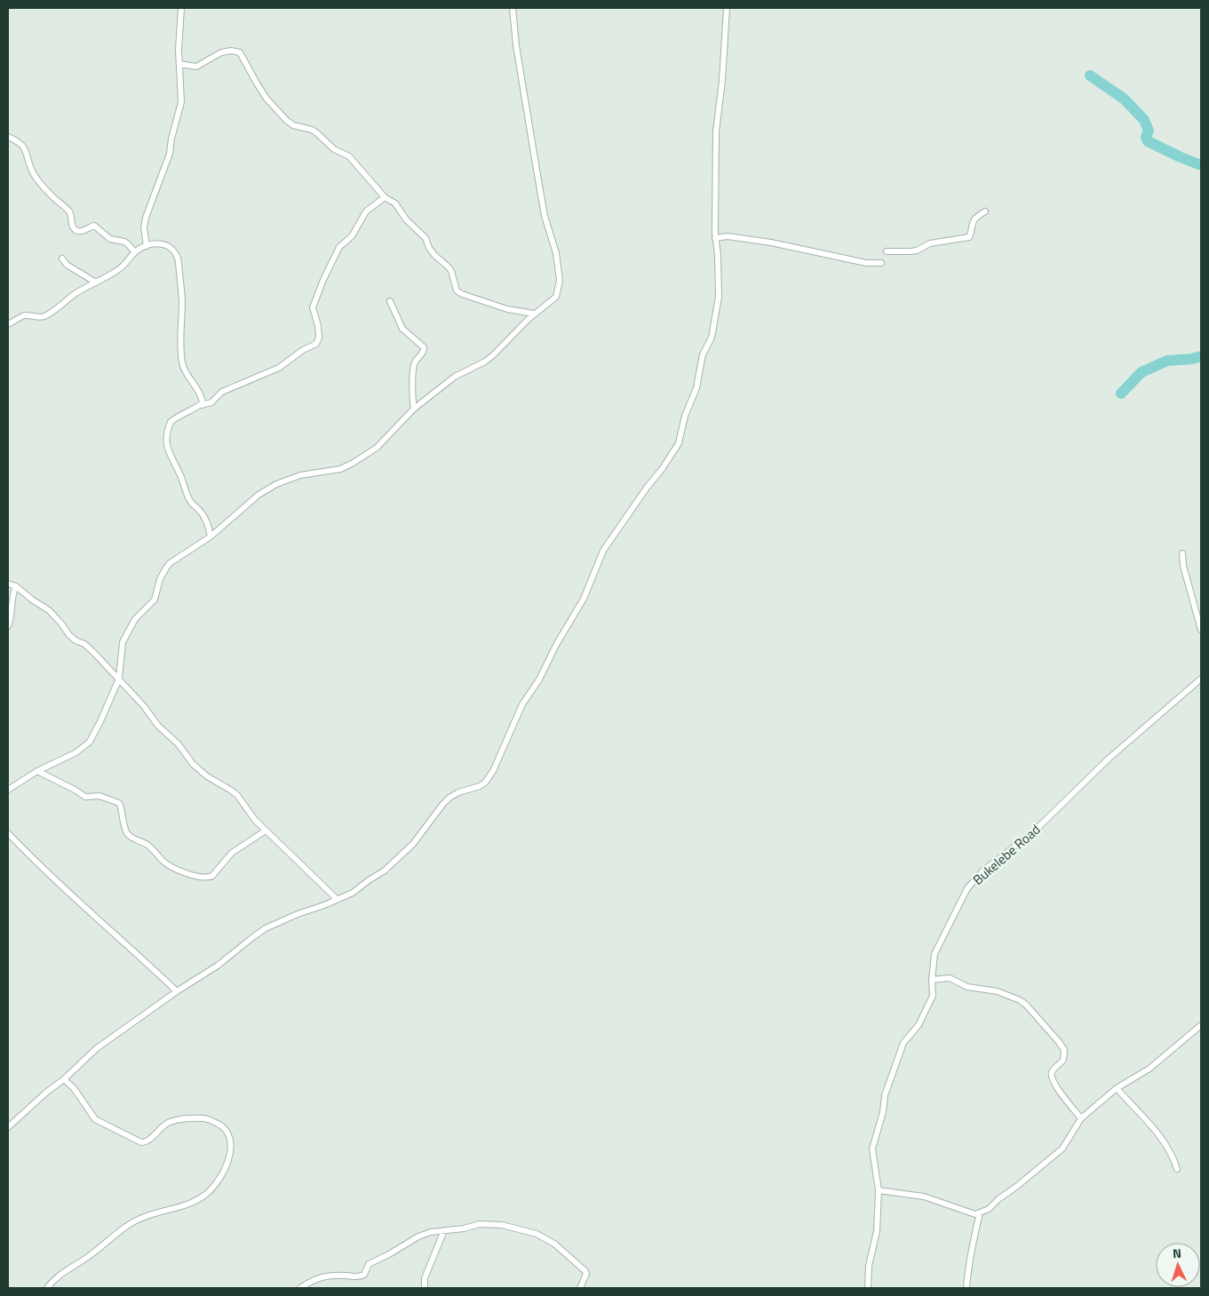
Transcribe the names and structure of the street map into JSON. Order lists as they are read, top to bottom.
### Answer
{
  "streets": {
    "street": ["Bukelebe Road"]
  },
  "north": "top"
}
